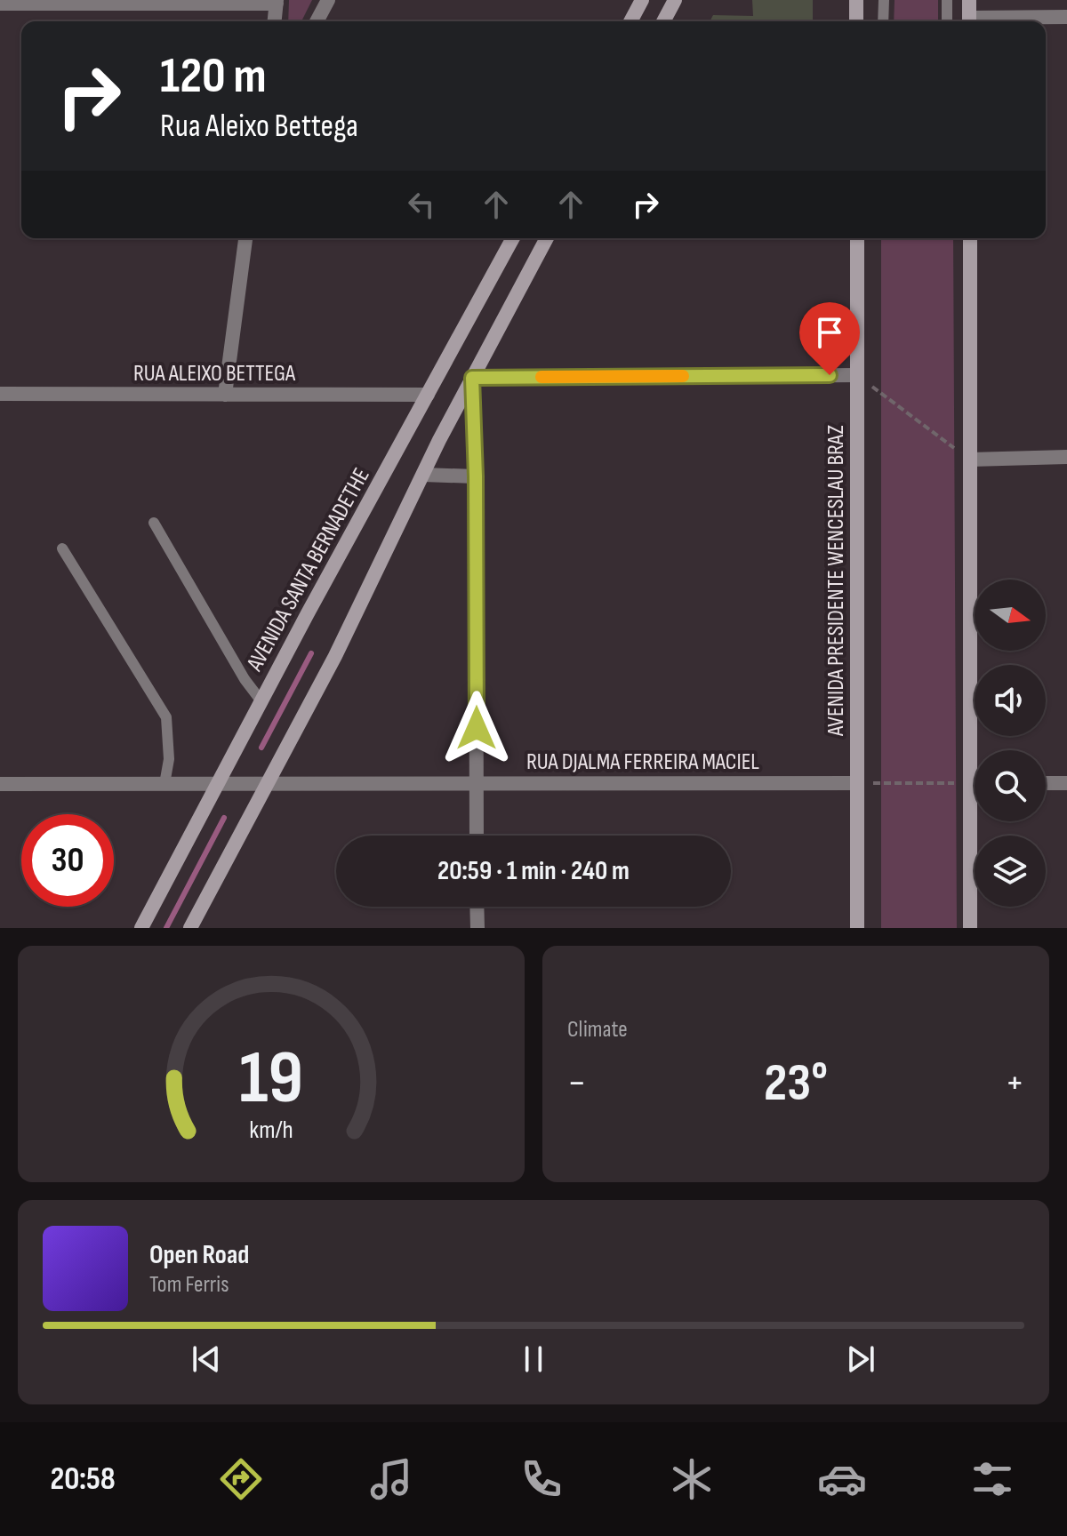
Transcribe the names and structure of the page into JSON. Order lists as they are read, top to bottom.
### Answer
{
  "streets": {
    "main road": ["AVENIDA SANTA BERNADETHE", "AVENIDA PRESIDENTE WENCESLAU BRAZ"],
    "street": ["RUA ALEIXO BETTEGA", "RUA DJALMA FERREIRA MACIEL"]
  },
  "crossings": [
    ["RUA ALEIXO BETTEGA", "AVENIDA SANTA BERNADETHE"],
    ["AVENIDA SANTA BERNADETHE", "RUA DJALMA FERREIRA MACIEL"],
    ["AVENIDA PRESIDENTE WENCESLAU BRAZ", "RUA DJALMA FERREIRA MACIEL"]
  ],
  "north": "right",
  "page": {
    "turn": ["120 m", "Rua Aleixo Bettega"],
    "limit": "30",
    "trip": "20:59 · 1 min · 240 m",
    "tile": "Climate",
    "heat": ["−", "23°", "+"],
    "song": ["Open Road", "Tom Ferris"],
    "tabs": "20:58",
    "gauge": ["19", "km/h"]
  }
}
